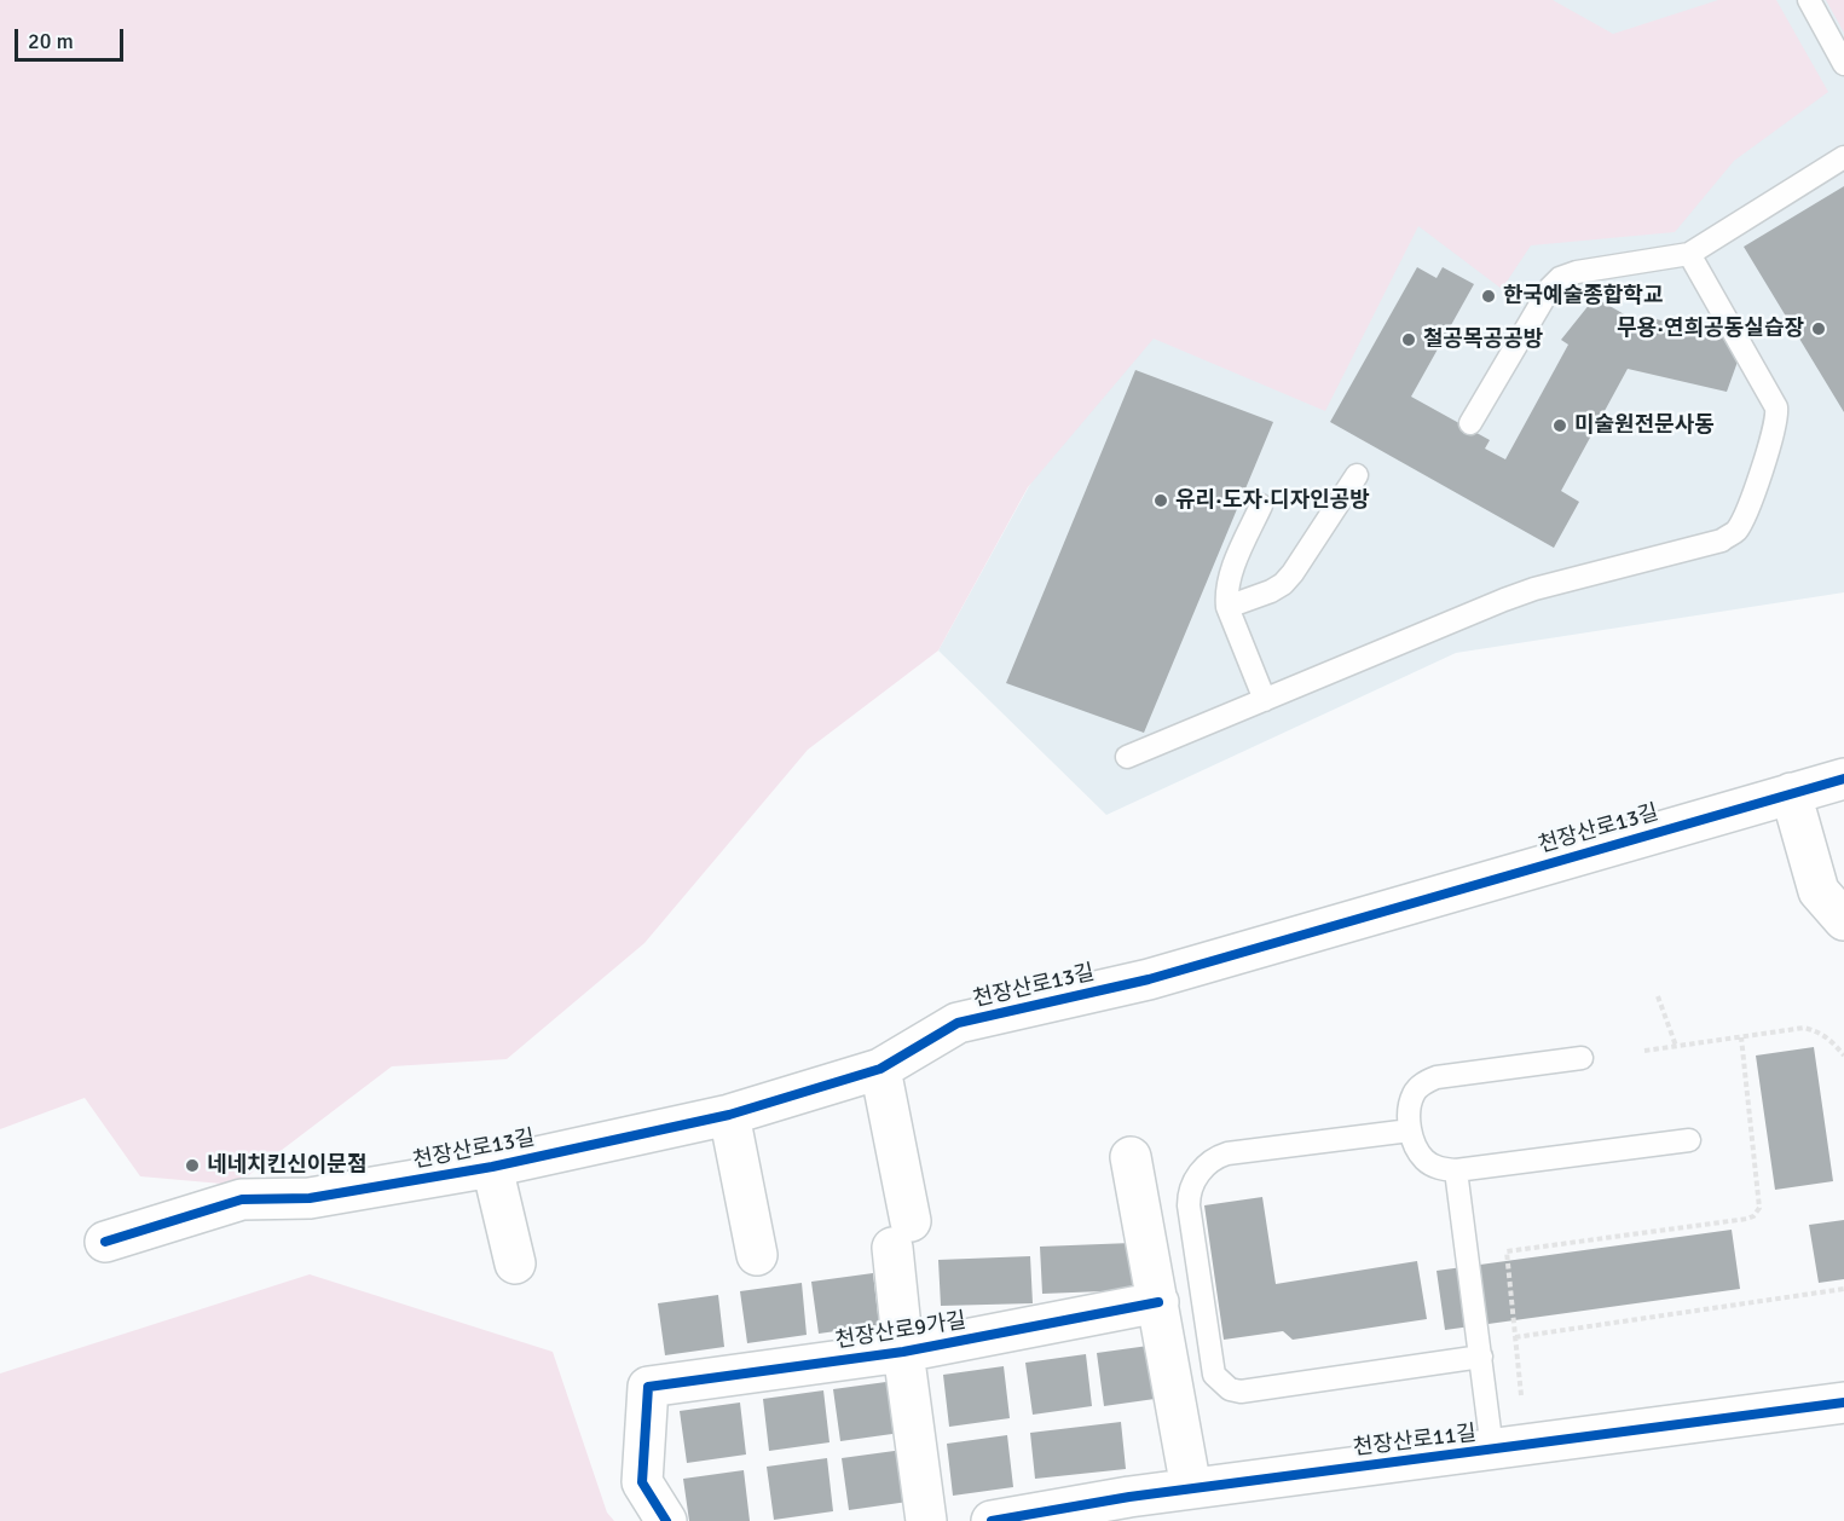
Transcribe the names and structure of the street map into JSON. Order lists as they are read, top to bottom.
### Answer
{
  "streets": {
    "street": ["천장산로13길", "천장산로9가길", "천장산로11길"]
  },
  "crossings": [
    ["천장산로13길", "천장산로9가길"]
  ],
  "places": [
    "한국예술종합학교",
    "무용·연희공동실습장",
    "철공목공공방",
    "미술원전문사동",
    "유리·도자·디자인공방",
    "네네치킨신이문점"
  ],
  "scale_bar": "20 m"
}
